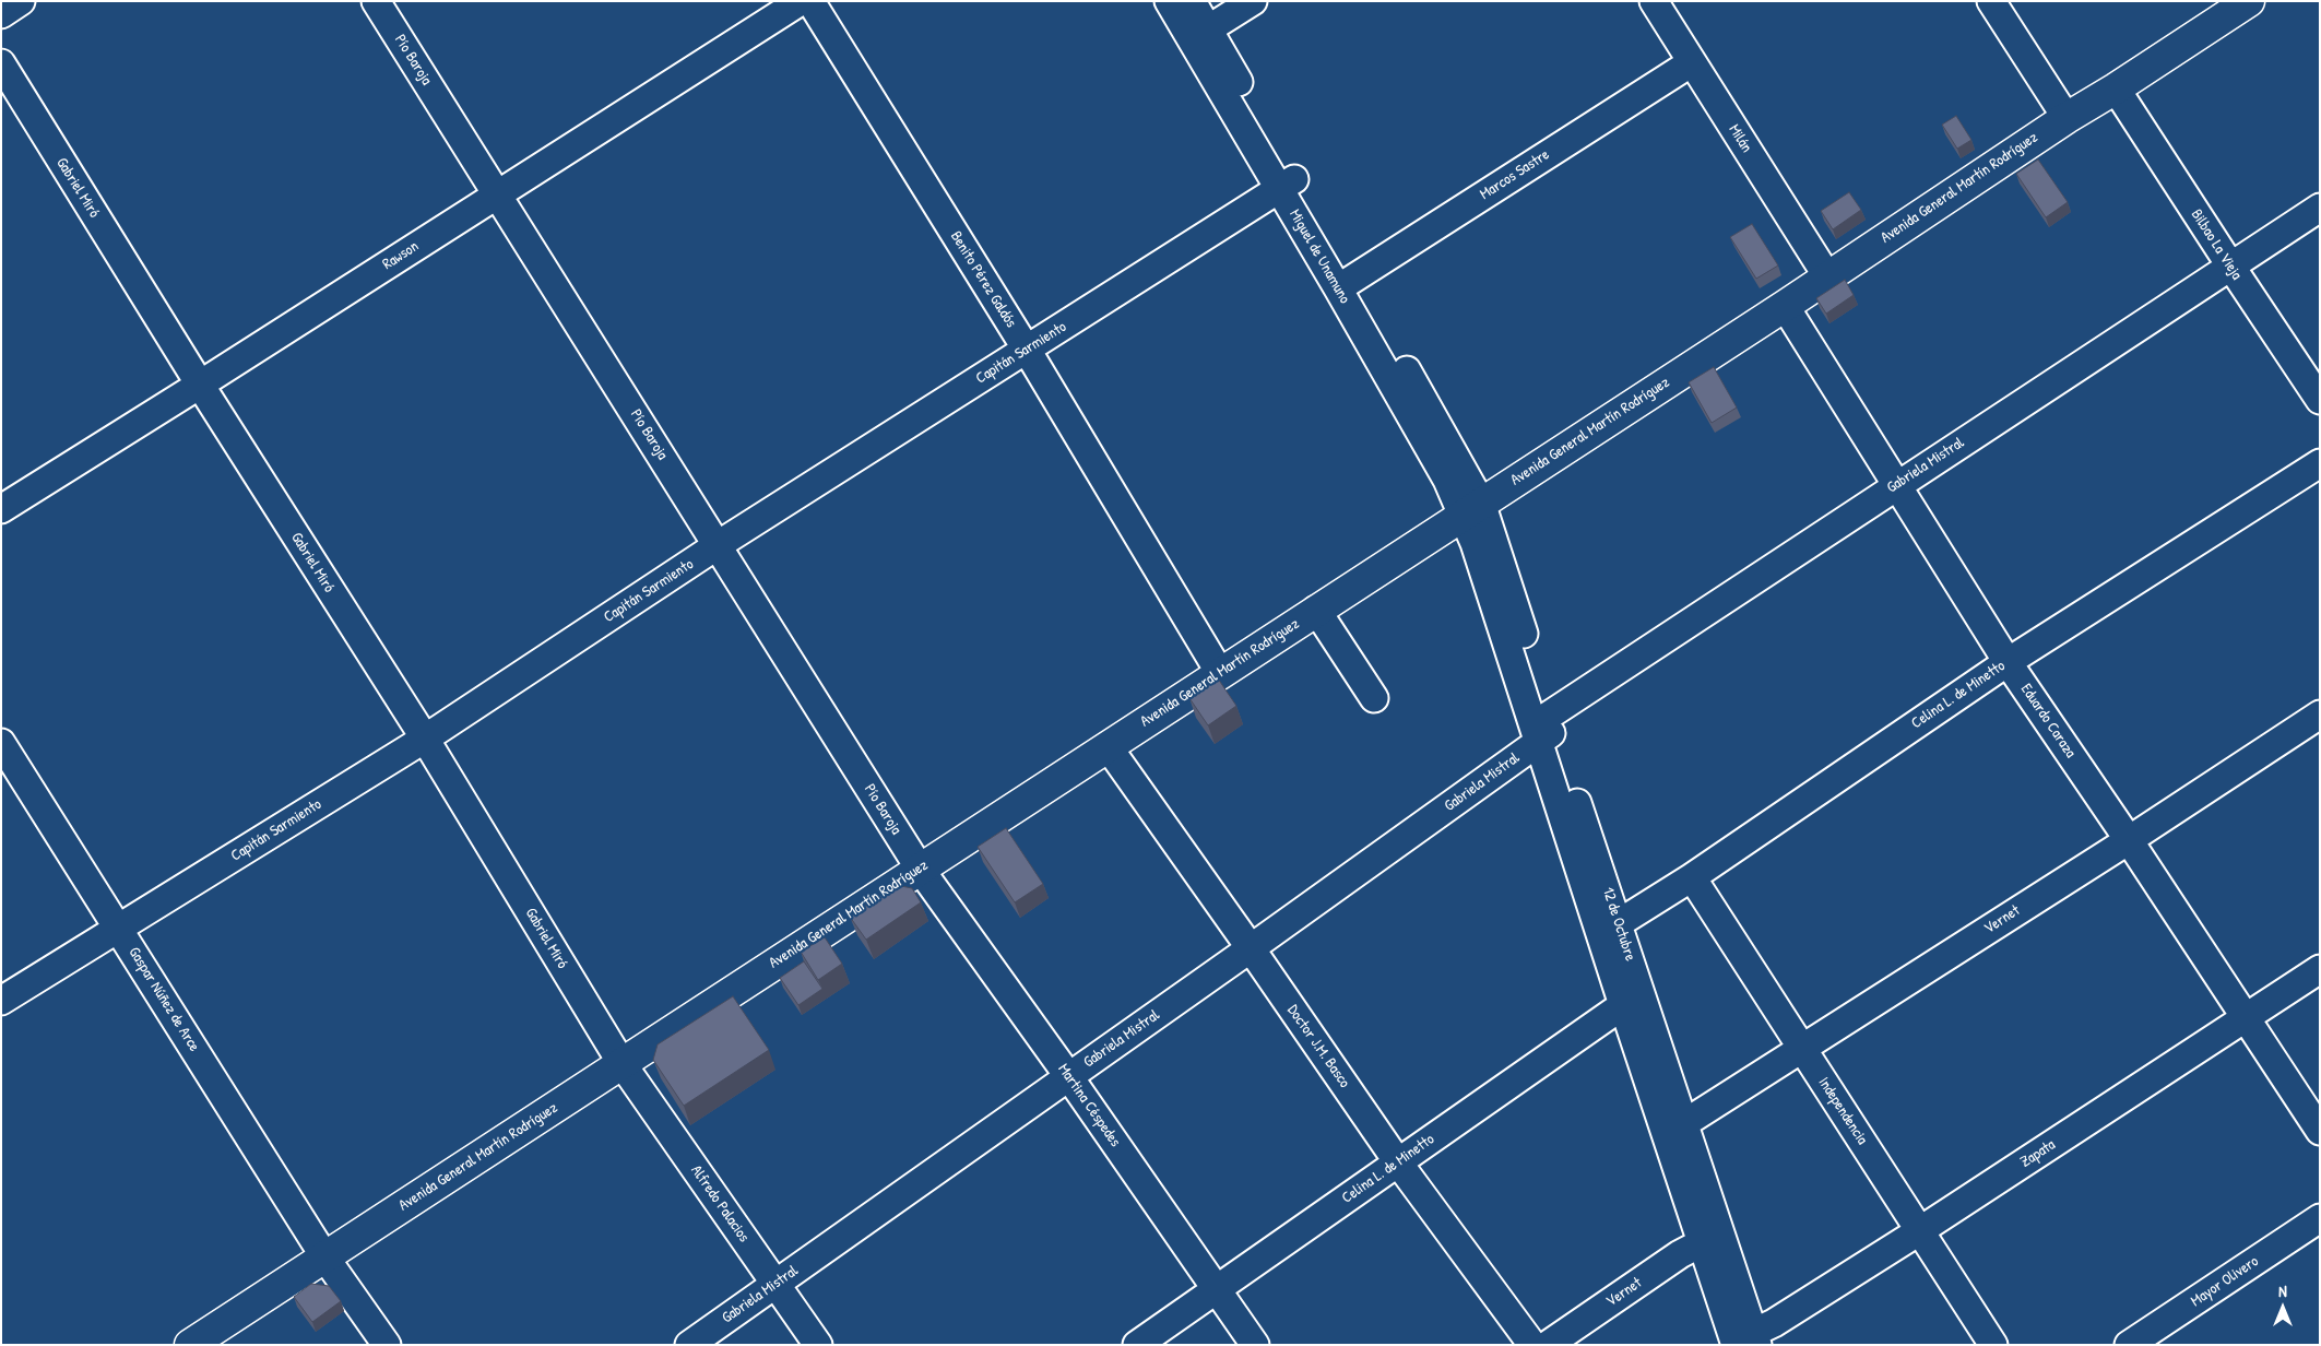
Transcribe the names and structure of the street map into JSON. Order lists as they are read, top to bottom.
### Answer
{
  "streets": {
    "main road": ["Avenida General Martín Rodríguez"],
    "street": [
      "Pío Baroja",
      "Milán",
      "Marcos Sastre",
      "Gabriel Miró",
      "Bilbao La Vieja",
      "Rawson",
      "Miguel de Unamuno",
      "Benito Pérez Galdós",
      "Capitán Sarmiento",
      "Gabriela Mistral",
      "Celina L. de Minetto",
      "Eduardo Caraza",
      "Vernet",
      "12 de Octubre",
      "Gaspar Núñez de Arce",
      "Doctor J.M. Basco",
      "Martina Céspedes",
      "Independencia",
      "Zapata",
      "Alfredo Palacios",
      "Mayor Olivero"
    ]
  },
  "crossings": [
    ["Pío Baroja", "Avenida General Martín Rodríguez"],
    ["Pío Baroja", "Rawson"],
    ["Pío Baroja", "Capitán Sarmiento"],
    ["Pío Baroja", "Martina Céspedes"],
    ["Milán", "Marcos Sastre"],
    ["Milán", "Avenida General Martín Rodríguez"],
    ["Marcos Sastre", "Miguel de Unamuno"],
    ["Gabriel Miró", "Avenida General Martín Rodríguez"],
    ["Gabriel Miró", "Rawson"],
    ["Gabriel Miró", "Capitán Sarmiento"],
    ["Gabriel Miró", "Alfredo Palacios"],
    ["Avenida General Martín Rodríguez", "Bilbao La Vieja"],
    ["Avenida General Martín Rodríguez", "Miguel de Unamuno"],
    ["Avenida General Martín Rodríguez", "Benito Pérez Galdós"],
    ["Avenida General Martín Rodríguez", "Eduardo Caraza"],
    ["Avenida General Martín Rodríguez", "12 de Octubre"],
    ["Avenida General Martín Rodríguez", "Gaspar Núñez de Arce"],
    ["Avenida General Martín Rodríguez", "Doctor J.M. Basco"],
    ["Avenida General Martín Rodríguez", "Martina Céspedes"],
    ["Avenida General Martín Rodríguez", "Alfredo Palacios"],
    ["Bilbao La Vieja", "Gabriela Mistral"],
    ["Miguel de Unamuno", "Capitán Sarmiento"],
    ["Miguel de Unamuno", "12 de Octubre"],
    ["Benito Pérez Galdós", "Capitán Sarmiento"],
    ["Capitán Sarmiento", "Gaspar Núñez de Arce"],
    ["Gabriela Mistral", "Eduardo Caraza"],
    ["Gabriela Mistral", "12 de Octubre"],
    ["Gabriela Mistral", "Doctor J.M. Basco"],
    ["Gabriela Mistral", "Martina Céspedes"],
    ["Gabriela Mistral", "Alfredo Palacios"],
    ["Celina L. de Minetto", "Eduardo Caraza"],
    ["Celina L. de Minetto", "12 de Octubre"],
    ["Celina L. de Minetto", "Doctor J.M. Basco"],
    ["Celina L. de Minetto", "Martina Céspedes"],
    ["Celina L. de Minetto", "Independencia"],
    ["Eduardo Caraza", "Vernet"],
    ["Eduardo Caraza", "Zapata"],
    ["Vernet", "12 de Octubre"],
    ["Vernet", "Independencia"],
    ["12 de Octubre", "Zapata"],
    ["Independencia", "Zapata"]
  ],
  "north": "top"
}
